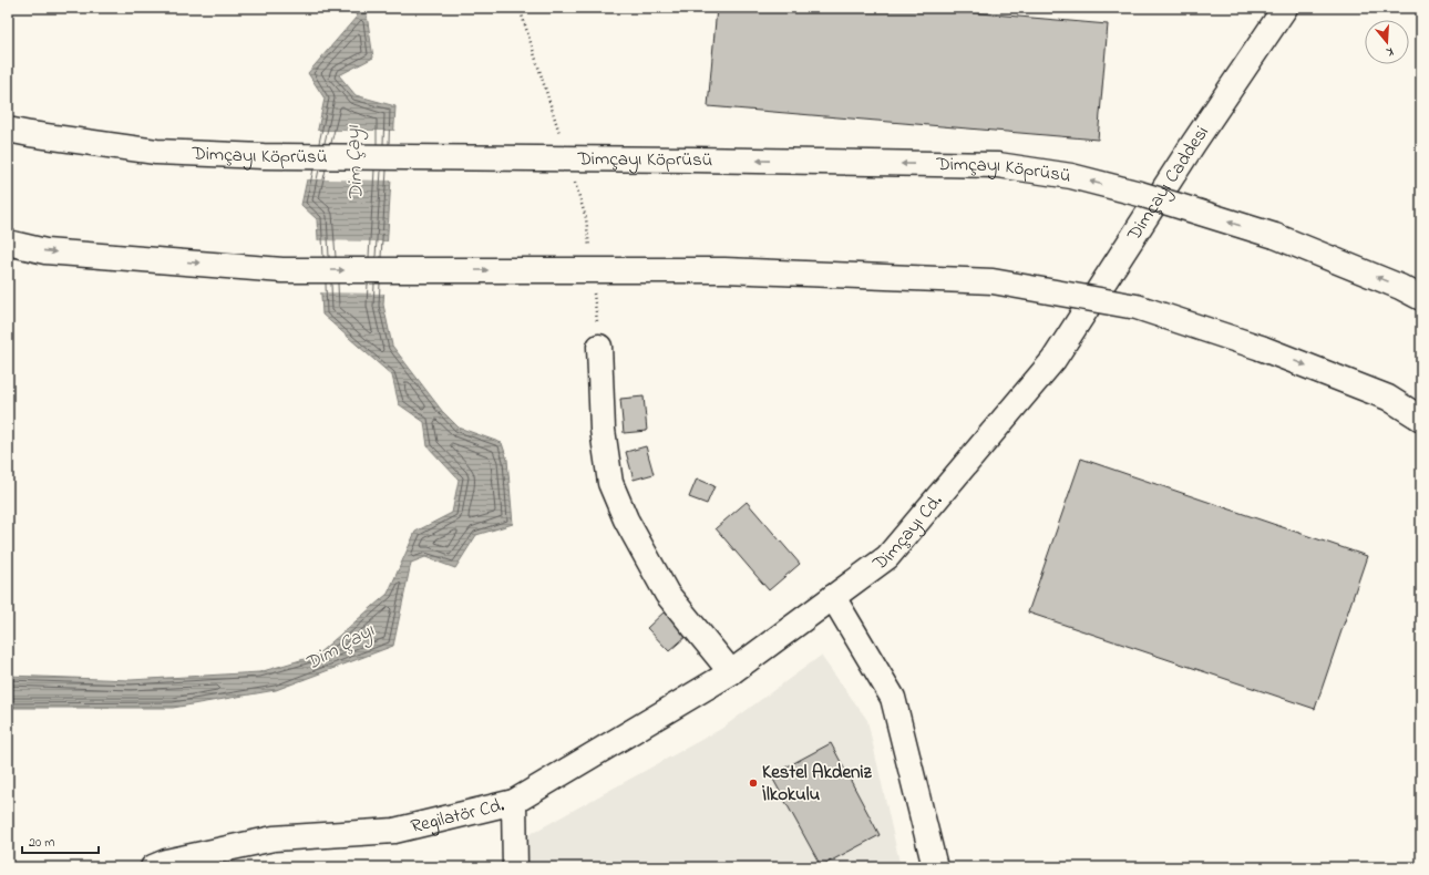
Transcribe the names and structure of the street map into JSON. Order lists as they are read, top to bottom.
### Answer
{
  "streets": {
    "main road": [
      "Dimçayı Köprüsü",
      "Dimçayı Caddesi",
      "Dimçayı Cd.",
      "Regilatör Cd."
    ]
  },
  "crossings": [
    ["Dimçayı Caddesi", "Dimçayı Cd."],
    ["Dimçayı Cd.", "Regilatör Cd."]
  ],
  "water": ["Dim Çayı"],
  "places": ["Kestel Akdeniz İlkokulu"],
  "scale_bar": "20 m",
  "north": "bottom"
}
